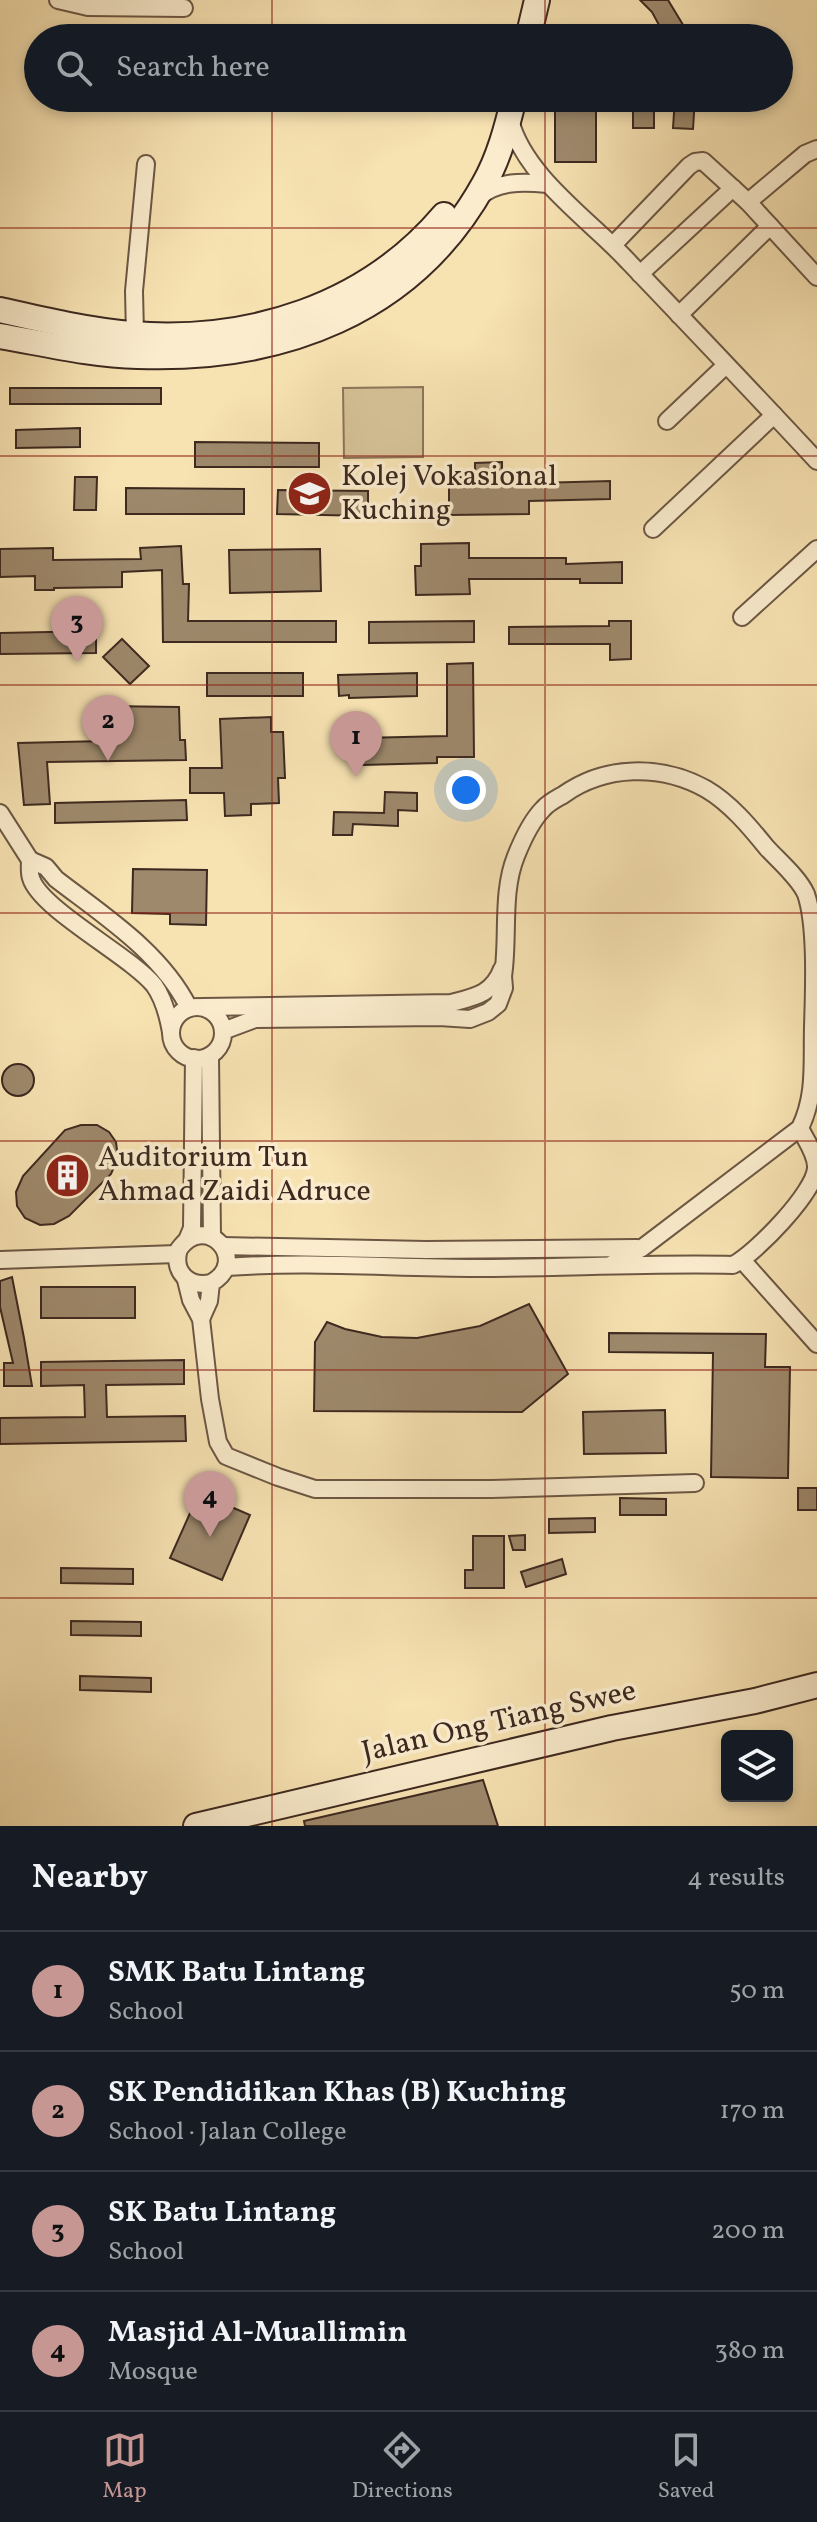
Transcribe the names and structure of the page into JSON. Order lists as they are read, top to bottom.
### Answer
{
  "streets": {
    "main road": ["Jalan Ong Tiang Swee"]
  },
  "places": {
    "school or university": ["Kolej Vokasional Kuching"],
    "building": ["Auditorium Tun Ahmad Zaidi Adruce"]
  },
  "page": {
    "search": "Search here",
    "pins": [
      "3",
      "2",
      "1",
      "4"
    ],
    "heading": ["Nearby", "4 results"],
    "list": [
      {
        "mark": "1",
        "name": "SMK Batu Lintang",
        "note": "School",
        "value": "50 m"
      },
      {
        "mark": "2",
        "name": "SK Pendidikan Khas (B) Kuching",
        "note": "School · Jalan College",
        "value": "170 m"
      },
      {
        "mark": "3",
        "name": "SK Batu Lintang",
        "note": "School",
        "value": "200 m"
      },
      {
        "mark": "4",
        "name": "Masjid Al-Muallimin",
        "note": "Mosque",
        "value": "380 m"
      }
    ],
    "nav": ["Map", "Directions", "Saved"]
  }
}
